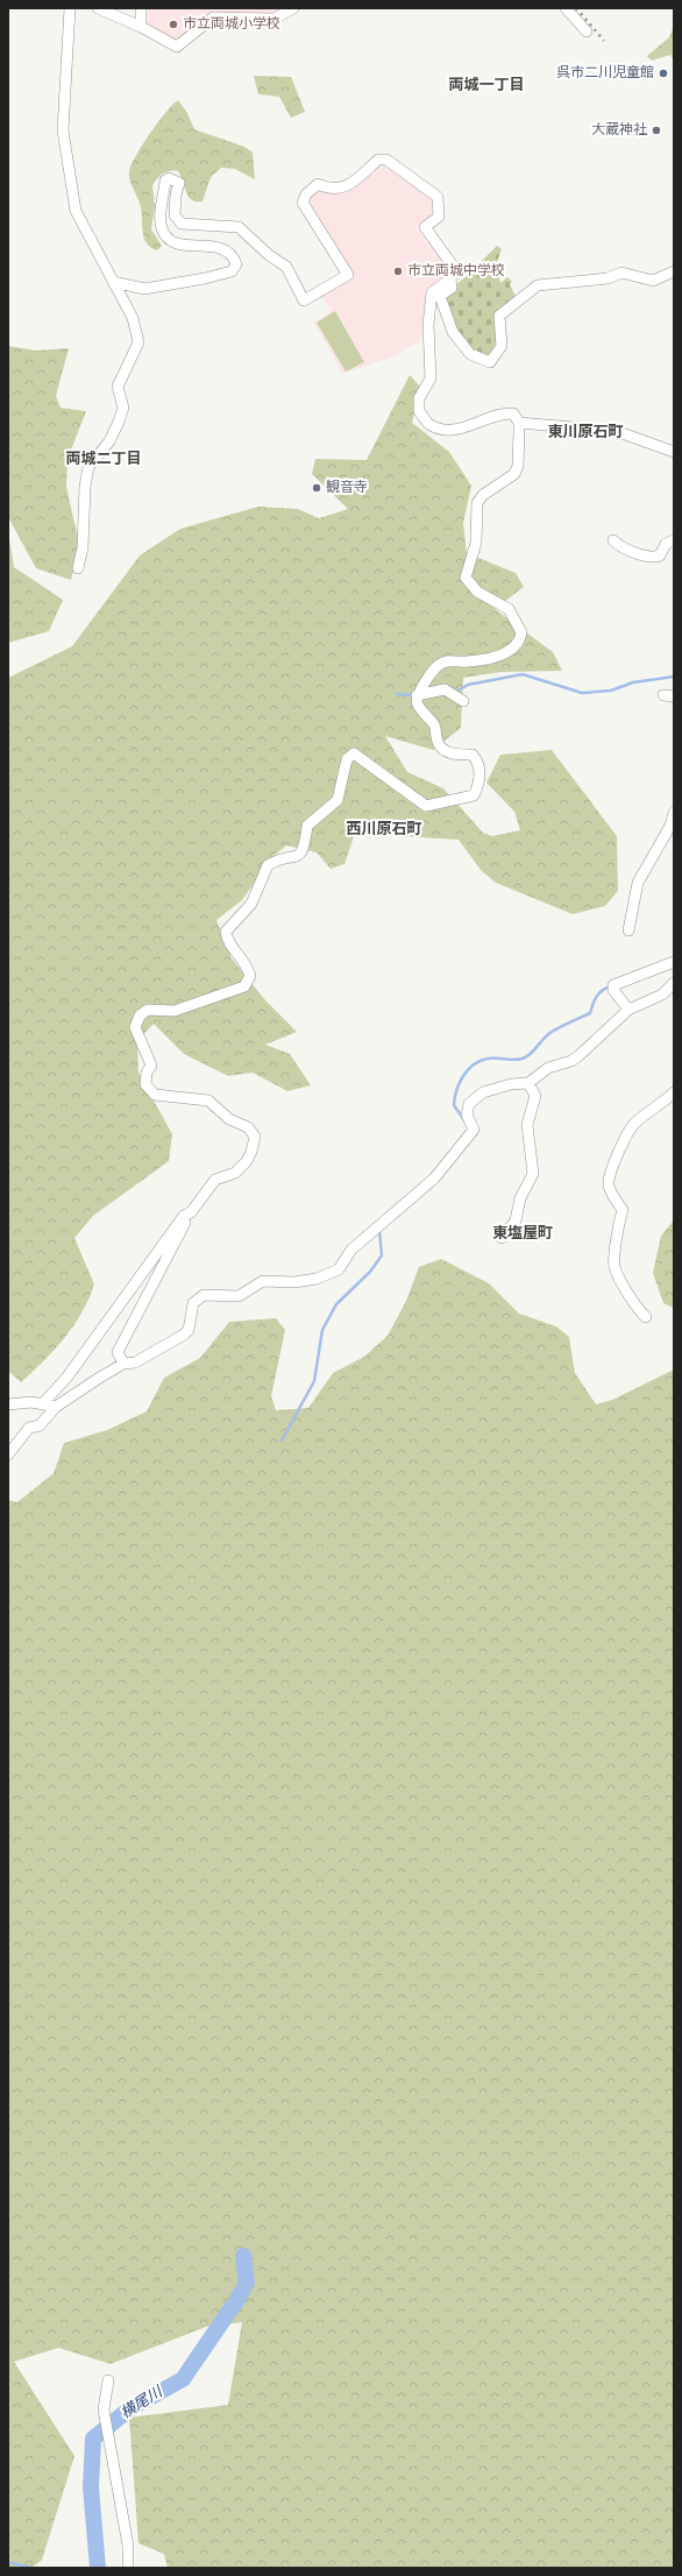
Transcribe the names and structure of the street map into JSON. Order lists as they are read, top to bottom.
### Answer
{
  "districts": [
    "両城一丁目",
    "東川原石町",
    "両城二丁目",
    "西川原石町",
    "東塩屋町"
  ],
  "water": ["横尾川"],
  "places": [
    "市立両城小学校",
    "呉市二川児童館",
    "大蔵神社",
    "市立両城中学校",
    "観音寺"
  ]
}
